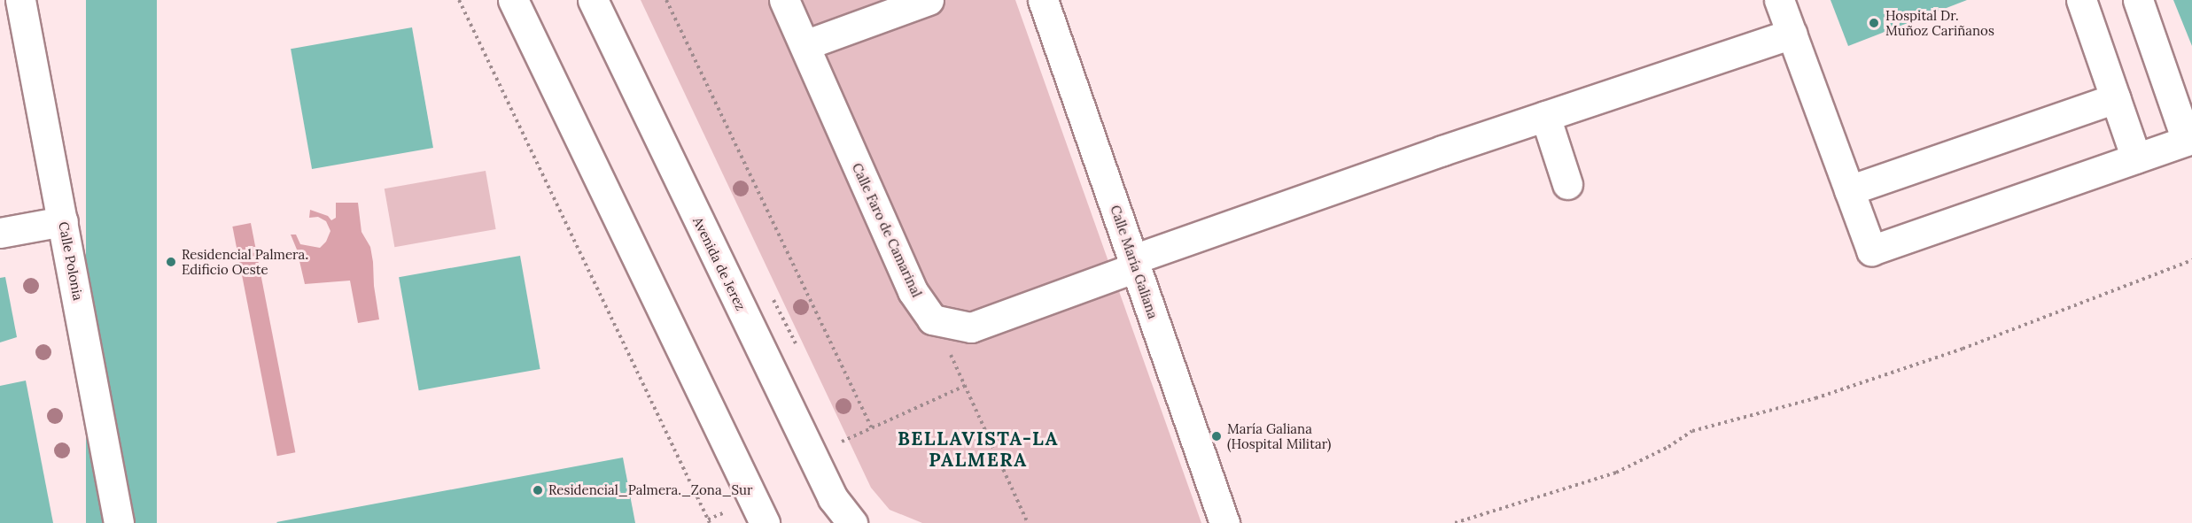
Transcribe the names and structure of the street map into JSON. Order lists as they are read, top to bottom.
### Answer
{
  "streets": {
    "street": [
      "Calle Faro de Camarinal",
      "Calle Polonia",
      "Calle María Galiana",
      "Avenida de Jerez"
    ]
  },
  "districts": ["BELLAVISTA-LA PALMERA"],
  "places": [
    "Hospital Dr. Muñoz Cariñanos",
    "Residencial Palmera. Edificio Oeste",
    "María Galiana (Hospital Militar)",
    "Residencial_Palmera._Zona_Sur"
  ]
}
